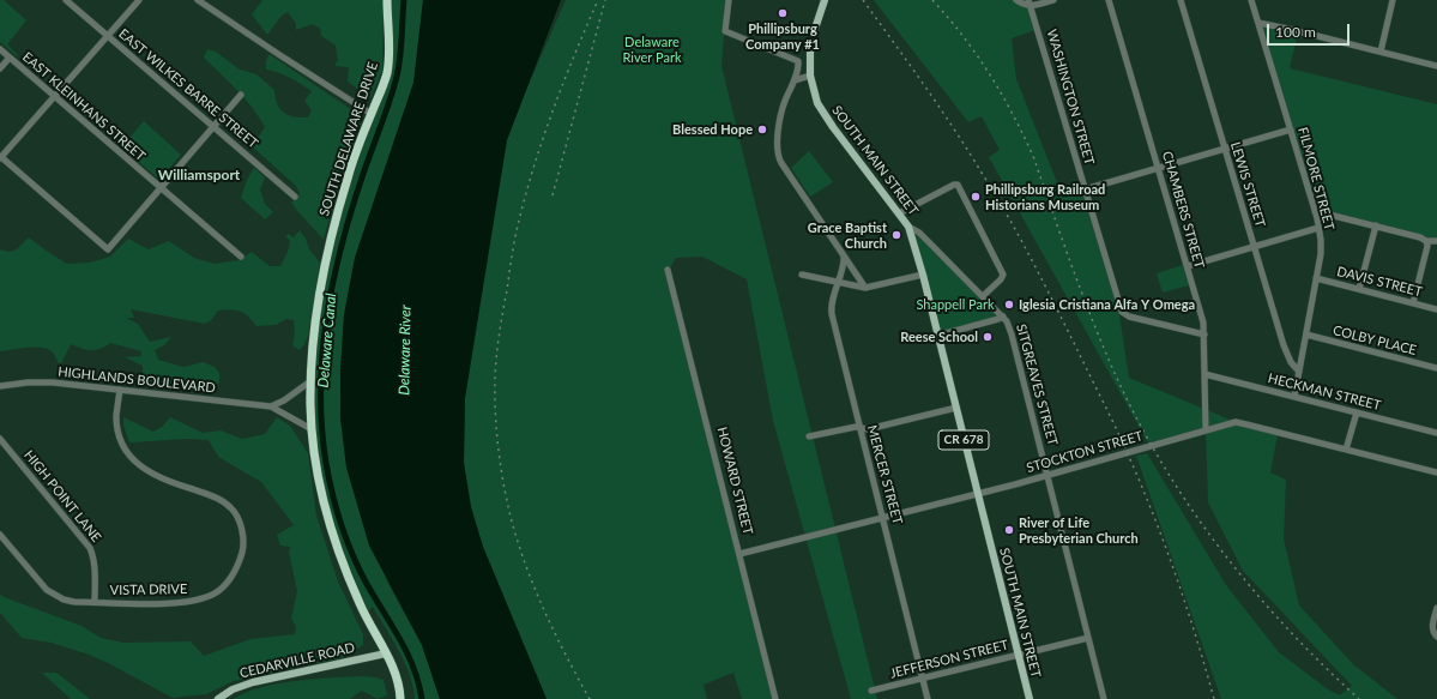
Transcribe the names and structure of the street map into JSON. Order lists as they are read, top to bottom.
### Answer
{
  "streets": {
    "highway": ["SOUTH DELAWARE DRIVE"],
    "main road": ["SOUTH MAIN STREET", "CR 678", "CEDARVILLE ROAD"],
    "street": [
      "EAST WILKES BARRE STREET",
      "WASHINGTON STREET",
      "EAST KLEINHANS STREET",
      "FILMORE STREET",
      "LEWIS STREET",
      "CHAMBERS STREET",
      "DAVIS STREET",
      "COLBY PLACE",
      "HIGHLANDS BOULEVARD",
      "SITGREAVES STREET",
      "HECKMAN STREET",
      "STOCKTON STREET",
      "MERCER STREET",
      "HOWARD STREET",
      "HIGH POINT LANE",
      "VISTA DRIVE",
      "JEFFERSON STREET"
    ]
  },
  "crossings": [
    ["WASHINGTON STREET", "CHAMBERS STREET"],
    ["SOUTH DELAWARE DRIVE", "HIGHLANDS BOULEVARD"],
    ["SOUTH DELAWARE DRIVE", "CEDARVILLE ROAD"],
    ["SOUTH MAIN STREET", "SITGREAVES STREET"],
    ["SOUTH MAIN STREET", "STOCKTON STREET"],
    ["SOUTH MAIN STREET", "JEFFERSON STREET"],
    ["FILMORE STREET", "LEWIS STREET"],
    ["FILMORE STREET", "DAVIS STREET"],
    ["FILMORE STREET", "COLBY PLACE"],
    ["FILMORE STREET", "HECKMAN STREET"],
    ["CHAMBERS STREET", "HECKMAN STREET"],
    ["CHAMBERS STREET", "STOCKTON STREET"],
    ["HIGHLANDS BOULEVARD", "VISTA DRIVE"],
    ["SITGREAVES STREET", "STOCKTON STREET"],
    ["SITGREAVES STREET", "JEFFERSON STREET"],
    ["STOCKTON STREET", "MERCER STREET"],
    ["STOCKTON STREET", "HOWARD STREET"],
    ["MERCER STREET", "JEFFERSON STREET"],
    ["HIGH POINT LANE", "VISTA DRIVE"]
  ],
  "districts": ["Williamsport"],
  "water": ["Delaware Canal", "Delaware River"],
  "parks": ["Delaware River Park", "Shappell Park"],
  "places": [
    "Phillipsburg Company #1",
    "Blessed Hope",
    "Phillipsburg Railroad Historians Museum",
    "Grace Baptist Church",
    "Iglesia Cristiana Alfa Y Omega",
    "Reese School",
    "River of Life Presbyterian Church"
  ],
  "scale_bar": "100 m"
}
